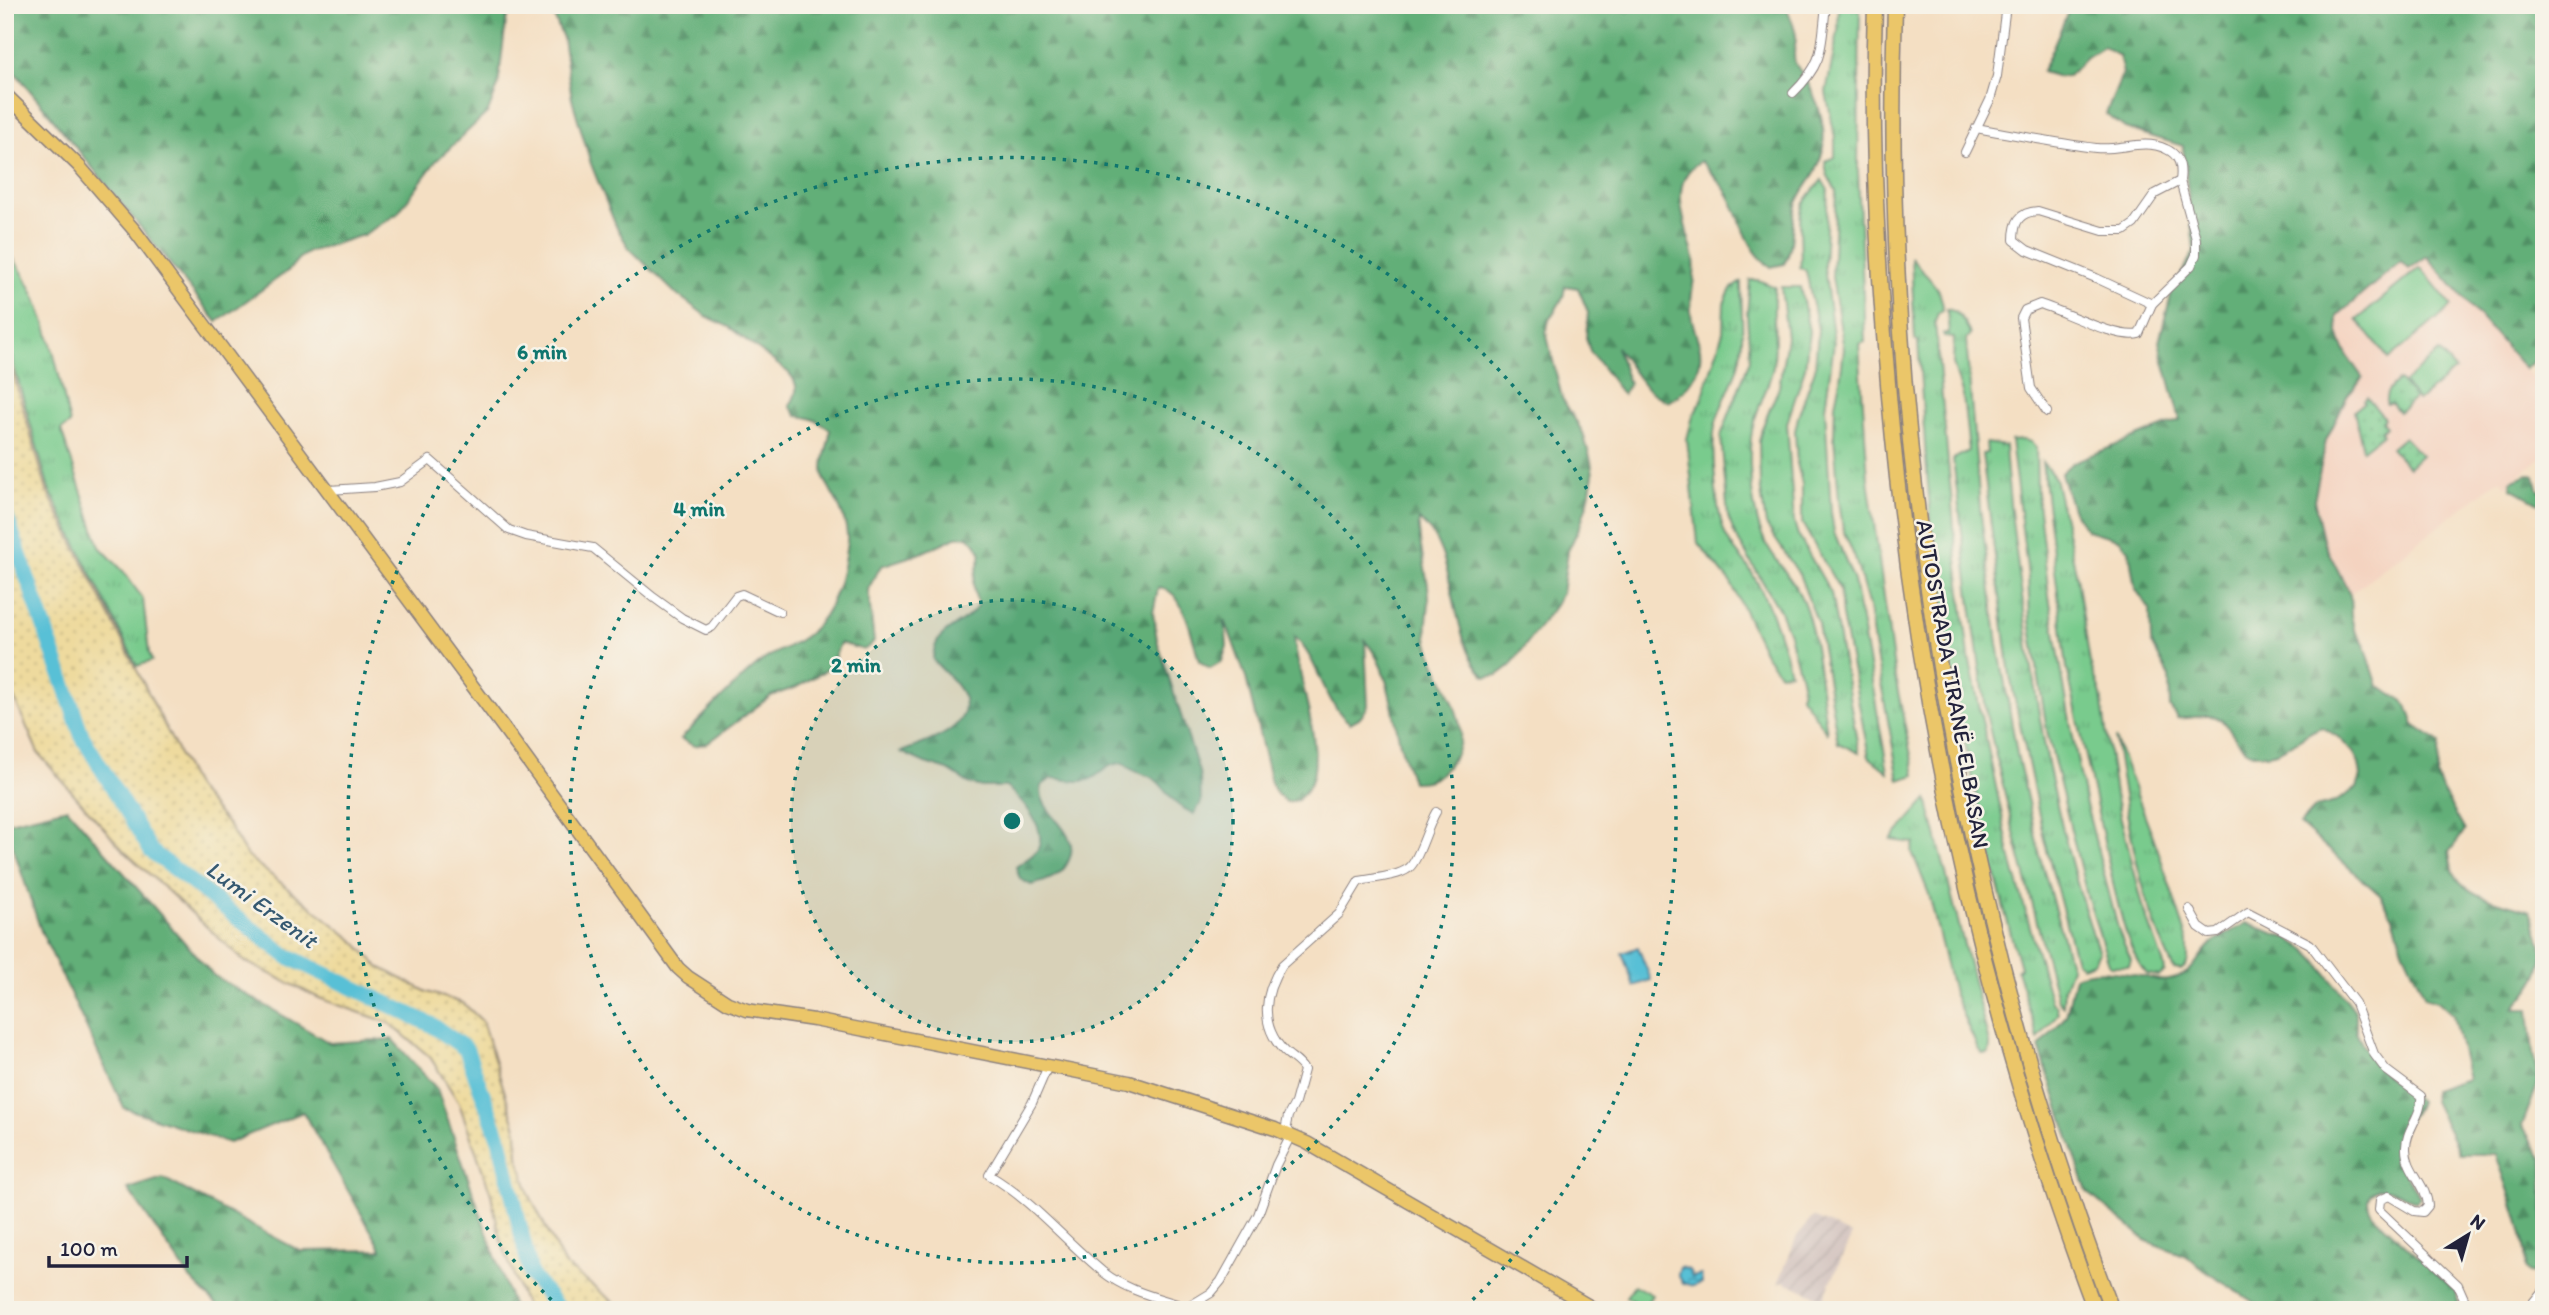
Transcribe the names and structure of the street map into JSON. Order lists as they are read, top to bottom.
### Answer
{
  "streets": {
    "highway": ["AUTOSTRADA TIRANË-ELBASAN"]
  },
  "water": ["Lumi Erzenit"],
  "scale_bar": "100 m",
  "north": "top right",
  "rings": ["6 min", "4 min", "2 min"]
}
